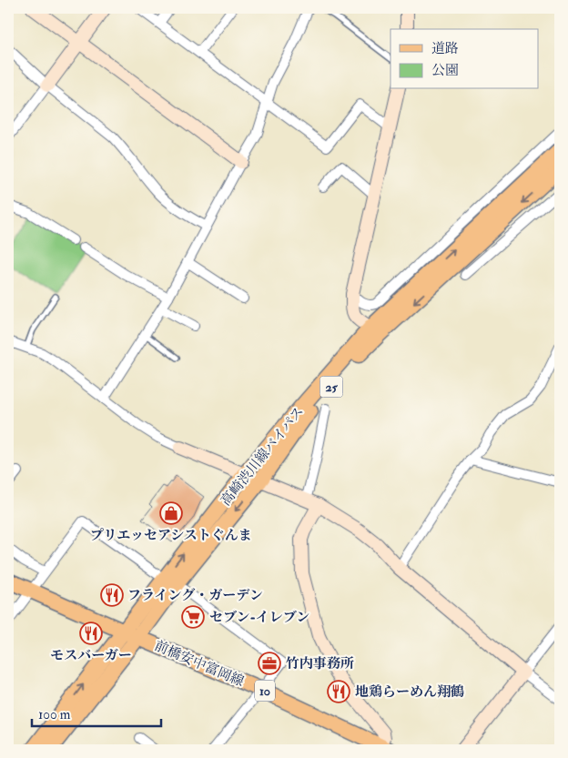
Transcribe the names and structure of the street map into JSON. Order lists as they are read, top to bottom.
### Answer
{
  "streets": {
    "main road": [
      "25",
      "高崎渋川線バイパス",
      "前橋安中富岡線",
      "10"
    ]
  },
  "crossings": [
    ["高崎渋川線バイパス", "前橋安中富岡線"]
  ],
  "places": {
    "shop": ["プリエッセアシストぐんま"],
    "restaurant": ["フライング・ガーデン", "モスバーガー", "地鶏らーめん翔鶴"],
    "supermarket": ["セブン-イレブン"],
    "office": ["竹内事務所"]
  },
  "legend": ["道路", "公園"],
  "scale_bar": "100 m"
}
